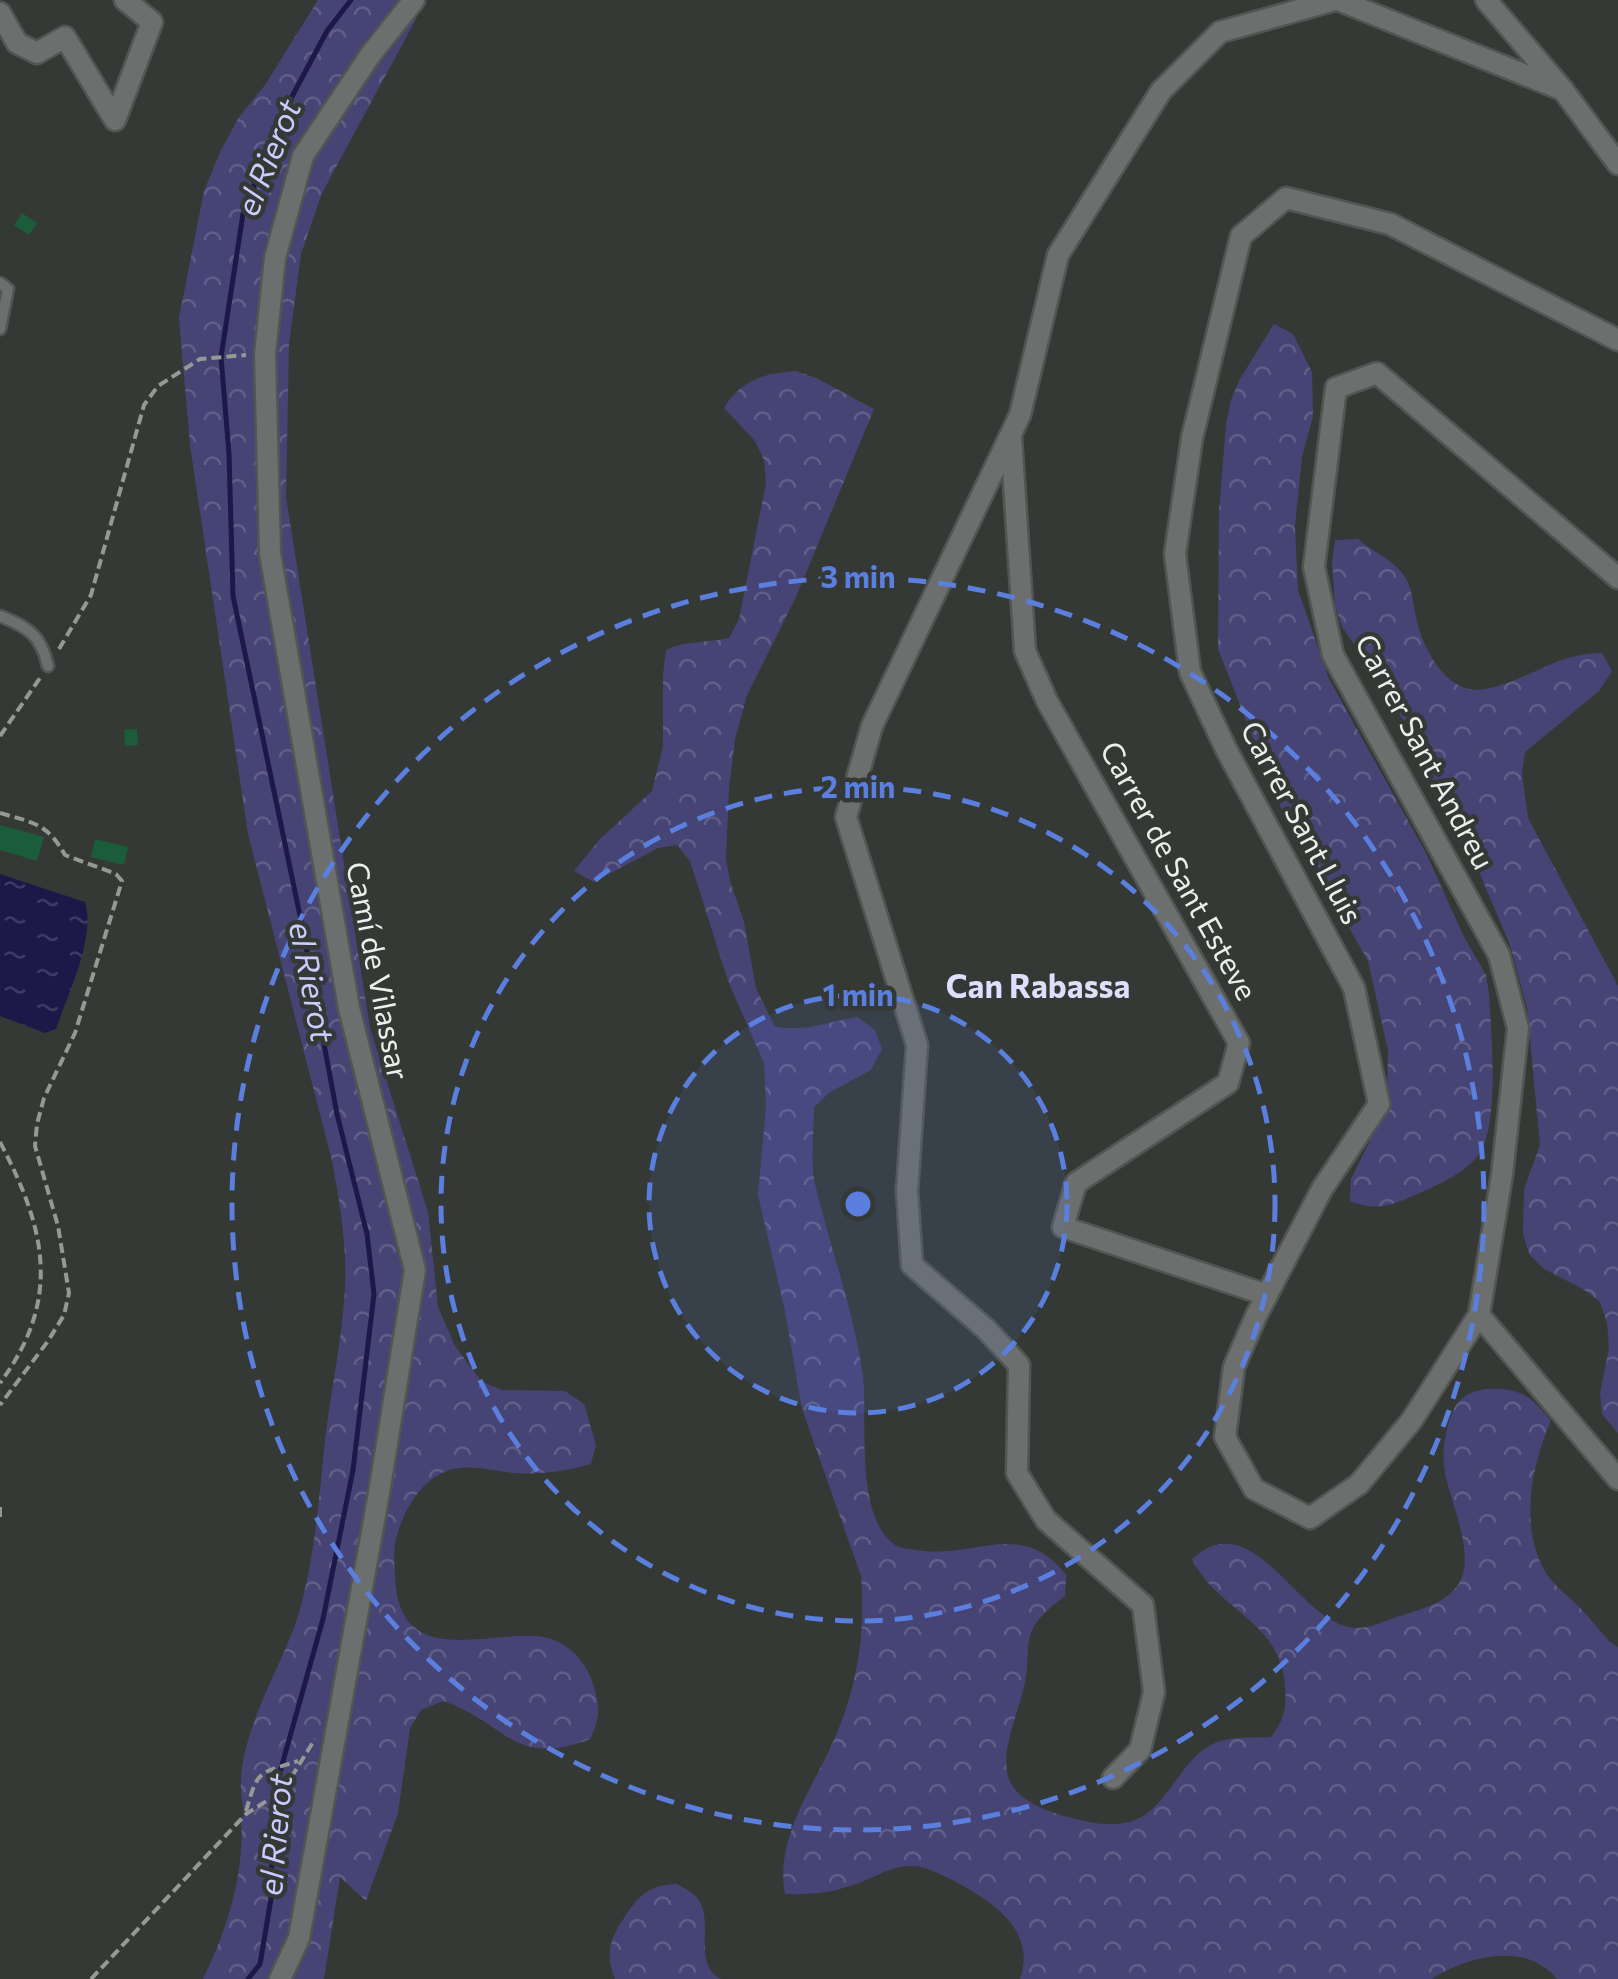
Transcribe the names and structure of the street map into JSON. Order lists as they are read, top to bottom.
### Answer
{
  "streets": {
    "street": [
      "Carrer Sant Andreu",
      "Carrer Sant Lluis",
      "Carrer de Sant Esteve",
      "Camí de Vilassar"
    ]
  },
  "crossings": [
    ["Carrer Sant Andreu", "Carrer Sant Lluis"],
    ["Carrer Sant Lluis", "Carrer de Sant Esteve"]
  ],
  "districts": ["Can Rabassa"],
  "water": ["el Rierot"],
  "rings": ["3 min", "2 min", "1 min"]
}
